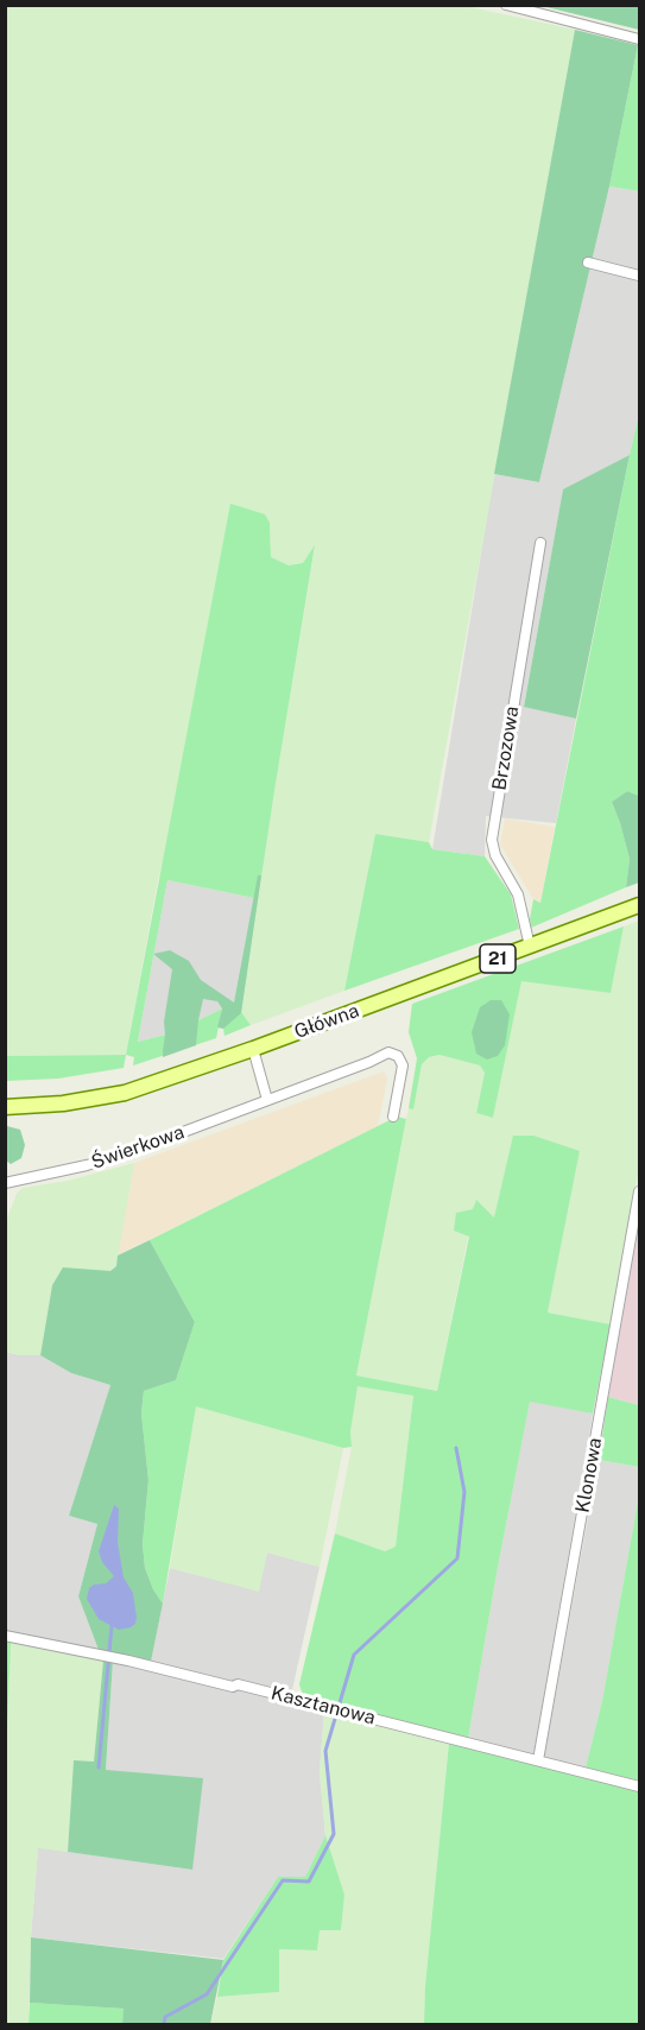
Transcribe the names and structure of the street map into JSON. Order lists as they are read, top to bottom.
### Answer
{
  "streets": {
    "main road": ["21", "Główna"],
    "street": [
      "Brzozowa",
      "Świerkowa",
      "Klonowa",
      "Kasztanowa"
    ]
  },
  "crossings": [
    ["Brzozowa", "Główna"],
    ["Klonowa", "Kasztanowa"]
  ]
}
